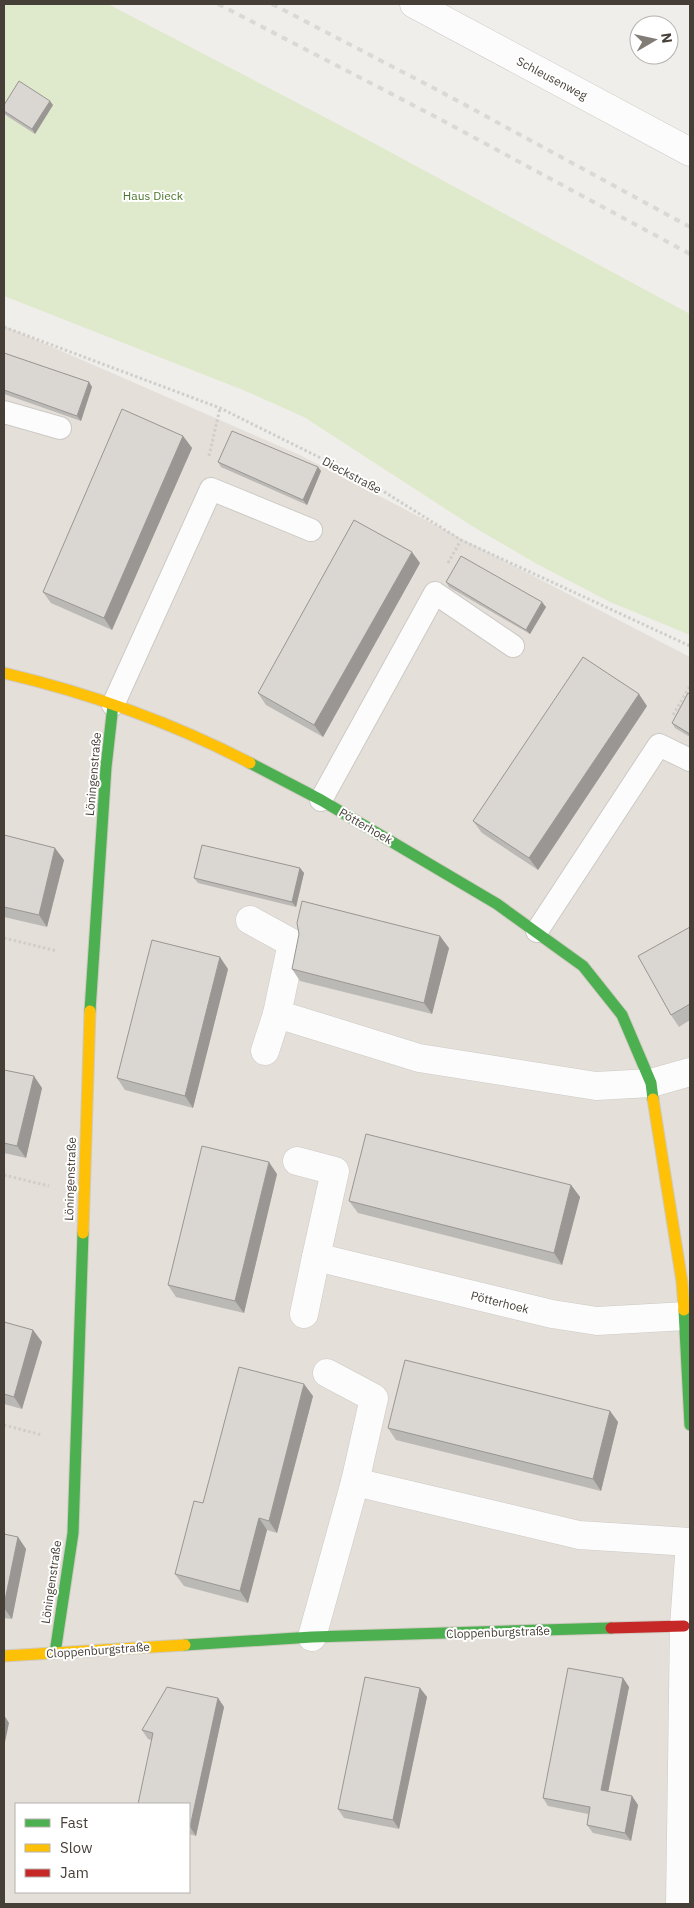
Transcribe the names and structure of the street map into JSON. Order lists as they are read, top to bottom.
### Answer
{
  "streets": {
    "street": [
      "Schleusenweg",
      "Löningenstraße",
      "Pötterhoek",
      "Cloppenburgstraße"
    ],
    "path": ["Dieckstraße"]
  },
  "crossings": [
    ["Löningenstraße", "Pötterhoek"],
    ["Löningenstraße", "Cloppenburgstraße"]
  ],
  "parks": ["Haus Dieck"],
  "legend": ["Fast", "Slow", "Jam"],
  "north": "right"
}
